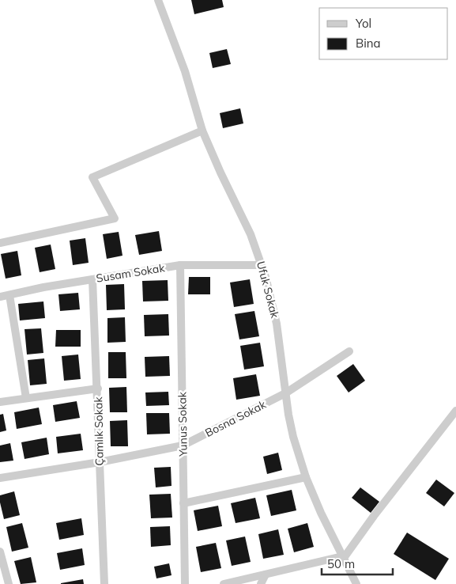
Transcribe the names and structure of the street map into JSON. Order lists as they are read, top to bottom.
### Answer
{
  "streets": {
    "street": [
      "Susam Sokak",
      "Ufuk Sokak",
      "Bosna Sokak",
      "Yunus Sokak",
      "Çamlık Sokak"
    ]
  },
  "crossings": [
    ["Susam Sokak", "Ufuk Sokak"],
    ["Susam Sokak", "Yunus Sokak"],
    ["Susam Sokak", "Çamlık Sokak"],
    ["Ufuk Sokak", "Bosna Sokak"],
    ["Bosna Sokak", "Yunus Sokak"],
    ["Bosna Sokak", "Çamlık Sokak"]
  ],
  "legend": ["Yol", "Bina"],
  "scale_bar": "50 m"
}
